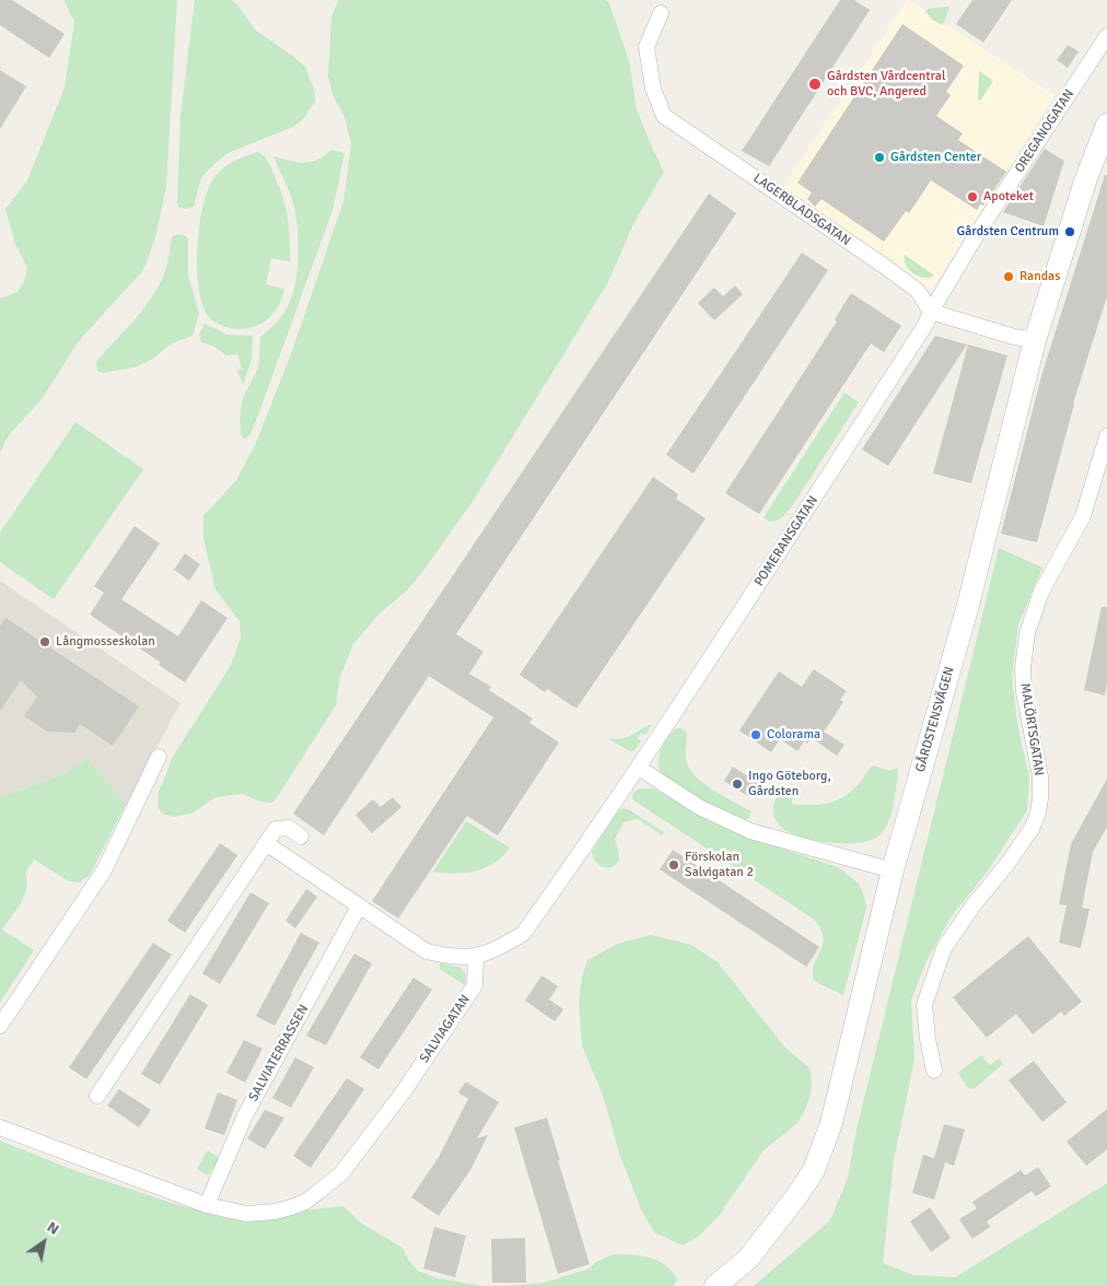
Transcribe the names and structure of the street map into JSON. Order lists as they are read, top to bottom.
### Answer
{
  "streets": {
    "street": [
      "OREGANOGATAN",
      "LAGERBLADSGATAN",
      "POMERANSGATAN",
      "GÅRDSTENSVÄGEN",
      "MALÖRTSGATAN",
      "SALVIAGATAN",
      "SALVIATERRASSEN"
    ]
  },
  "crossings": [
    ["OREGANOGATAN", "LAGERBLADSGATAN"],
    ["OREGANOGATAN", "POMERANSGATAN"],
    ["LAGERBLADSGATAN", "POMERANSGATAN"],
    ["SALVIAGATAN", "SALVIATERRASSEN"]
  ],
  "places": [
    "Gårdsten Vårdcentral och BVC, Angered",
    "Gårdsten Center",
    "Apoteket",
    "Gårdsten Centrum",
    "Randas",
    "Långmosseskolan",
    "Colorama",
    "Ingo Göteborg, Gårdsten",
    "Förskolan Salvigatan 2"
  ],
  "north": "top right"
}
